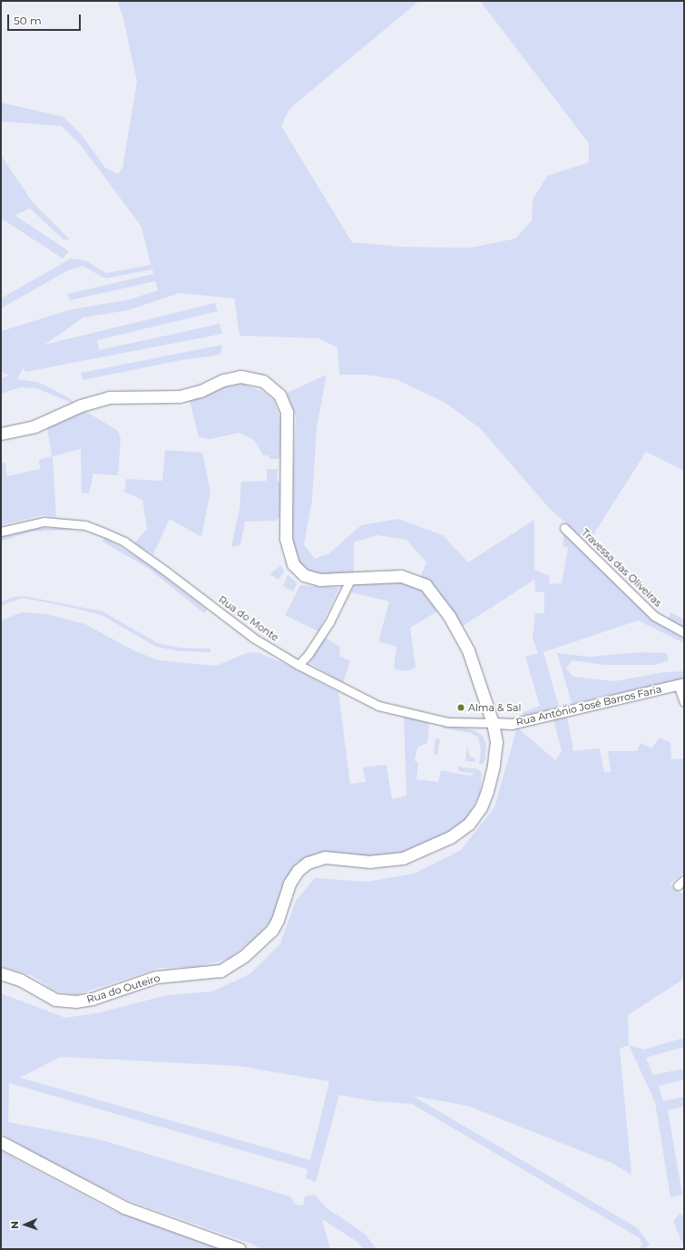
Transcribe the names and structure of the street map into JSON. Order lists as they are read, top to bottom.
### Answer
{
  "streets": {
    "main road": ["Rua do Outeiro"],
    "street": ["Travessa das Oliveiras", "Rua do Monte", "Rua António José Barros Faria"]
  },
  "crossings": [
    ["Rua do Monte", "Rua António José Barros Faria"],
    ["Rua do Monte", "Rua do Outeiro"],
    ["Rua António José Barros Faria", "Rua do Outeiro"]
  ],
  "places": ["Alma & Sal"],
  "scale_bar": "50 m",
  "north": "left"
}
